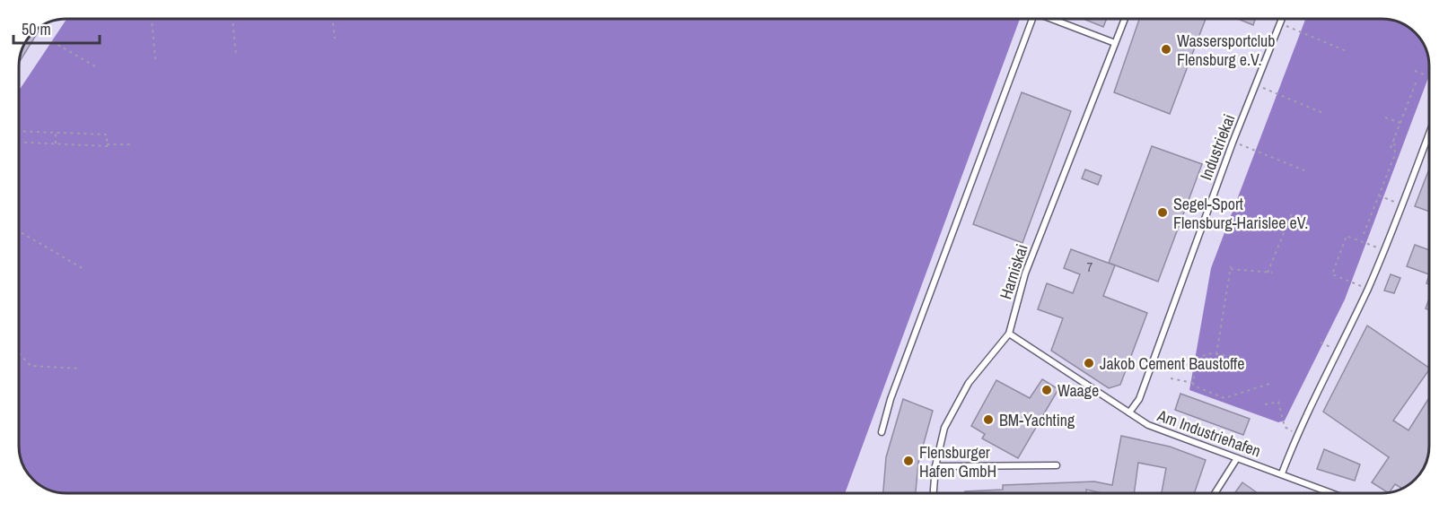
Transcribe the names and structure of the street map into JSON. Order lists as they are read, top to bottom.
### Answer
{
  "streets": {
    "lane": ["Industriekai", "Harniskai", "Am Industriehafen"]
  },
  "crossings": [
    ["Industriekai", "Am Industriehafen"],
    ["Harniskai", "Am Industriehafen"]
  ],
  "places": [
    "Wassersportclub Flensburg e.V.",
    "Segel-Sport Flensburg-Harislee eV.",
    "Jakob Cement Baustoffe",
    "Waage",
    "BM-Yachting",
    "Flensburger Hafen GmbH"
  ],
  "house_numbers": ["7"],
  "scale_bar": "50 m"
}
